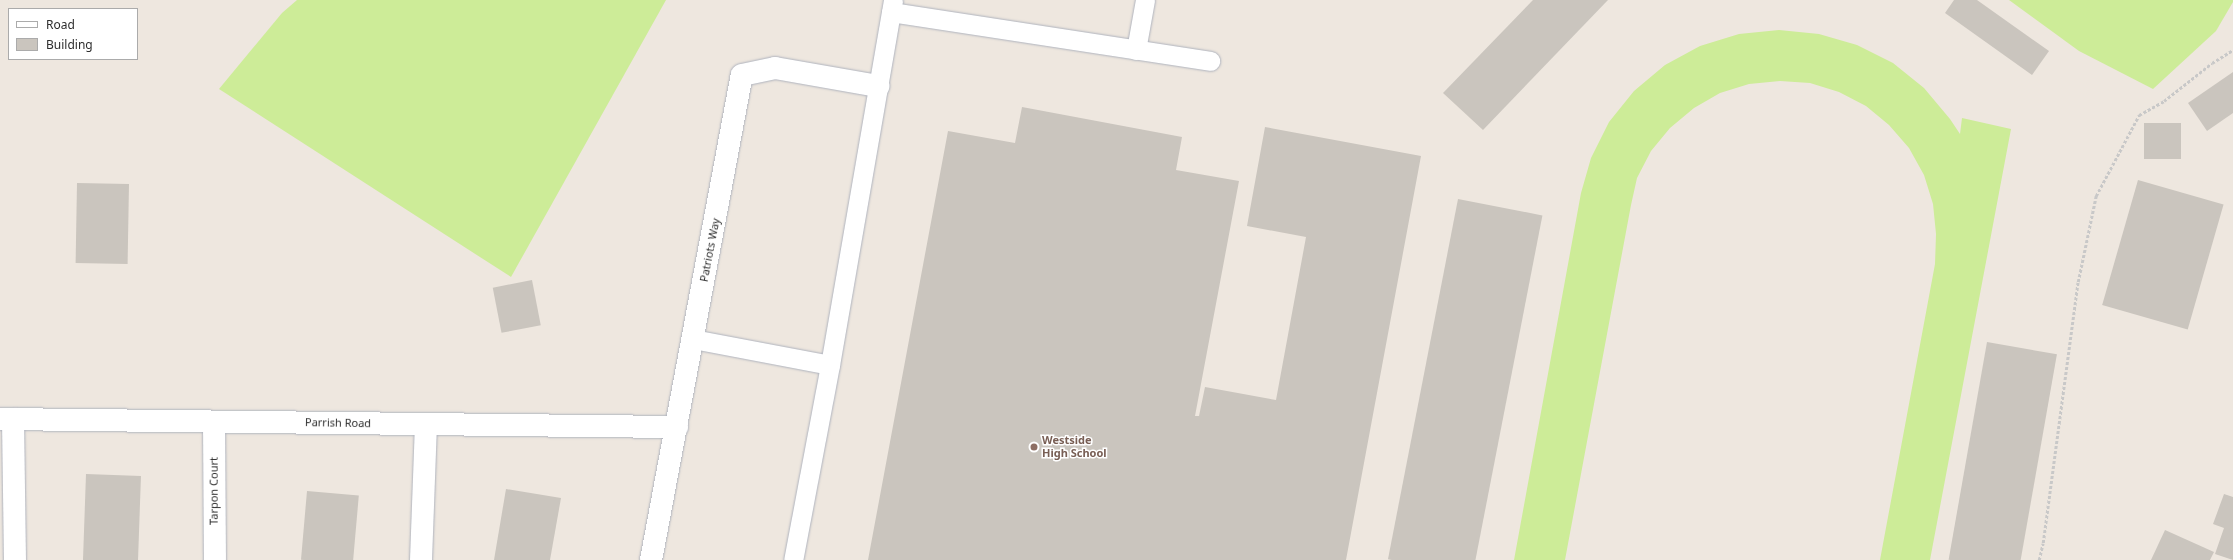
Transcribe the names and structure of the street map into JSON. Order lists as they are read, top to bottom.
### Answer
{
  "streets": {
    "street": ["Patriots Way", "Parrish Road", "Tarpon Court"]
  },
  "crossings": [
    ["Patriots Way", "Parrish Road"],
    ["Parrish Road", "Tarpon Court"]
  ],
  "places": ["Westside High School"],
  "legend": ["Road", "Building"]
}
